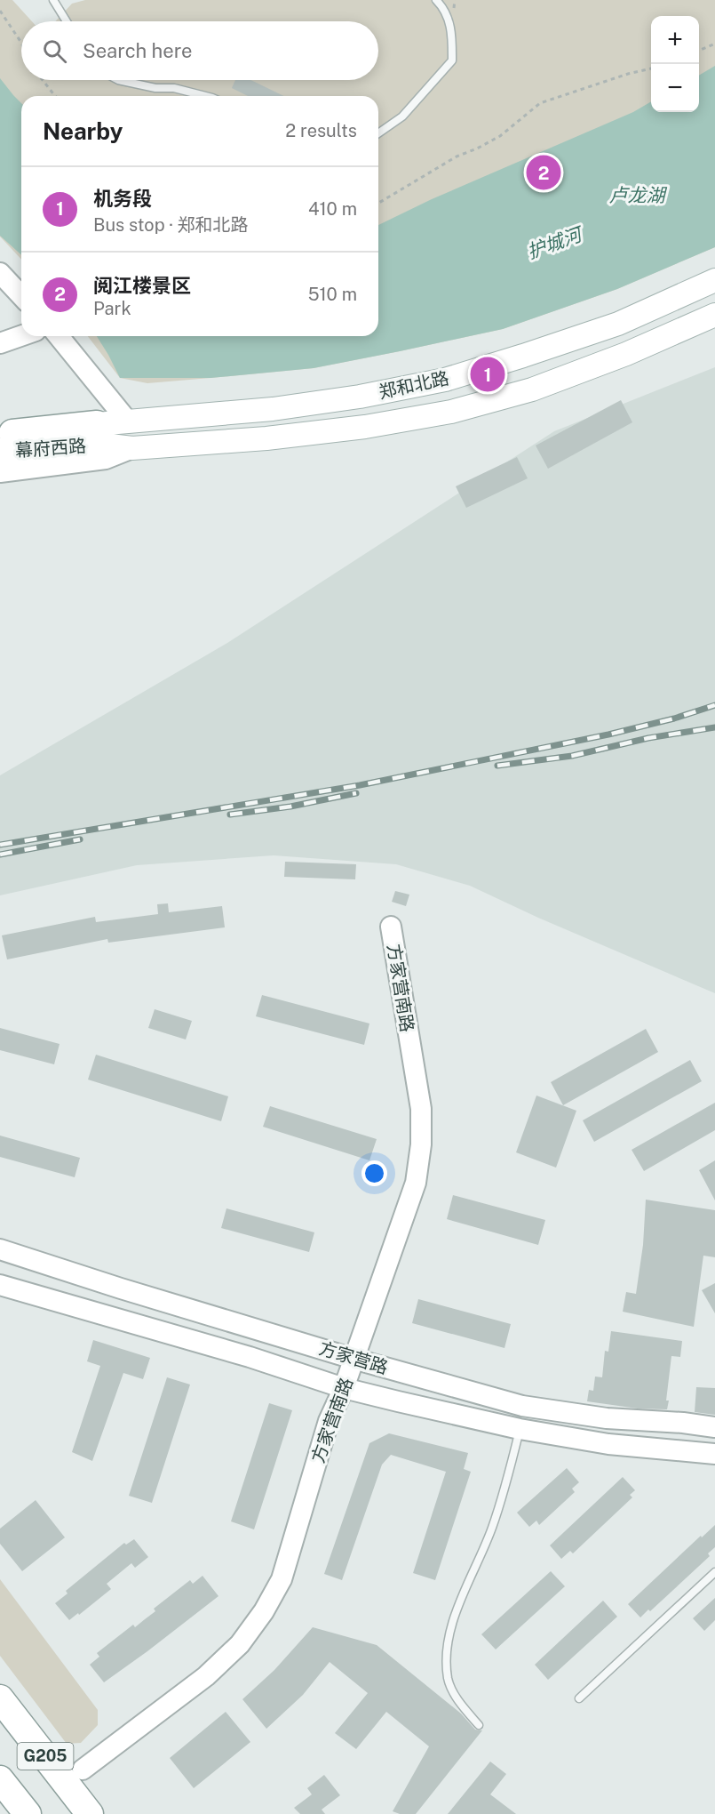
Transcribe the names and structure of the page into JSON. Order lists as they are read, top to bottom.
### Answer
{
  "streets": {
    "highway": ["幕府西路", "G205"],
    "main road": ["郑和北路", "方家营南路", "方家营路"]
  },
  "crossings": [
    ["郑和北路", "幕府西路"],
    ["方家营南路", "方家营路"]
  ],
  "water": ["卢龙湖", "护城河"],
  "page": {
    "map_buttons": ["+", "−"],
    "search": "Search here",
    "heading": ["Nearby", "2 results"],
    "pins": ["2", "1"],
    "list": [
      {
        "mark": "1",
        "name": "机务段",
        "note": "Bus stop · 郑和北路",
        "value": "410 m"
      },
      {
        "mark": "2",
        "name": "阅江楼景区",
        "note": "Park",
        "value": "510 m"
      }
    ]
  }
}
